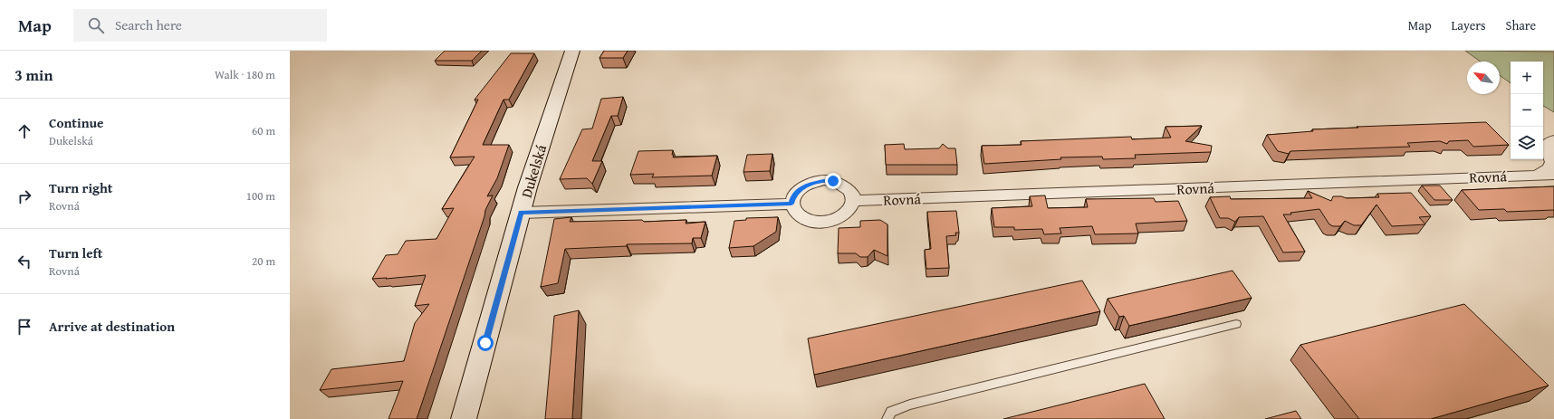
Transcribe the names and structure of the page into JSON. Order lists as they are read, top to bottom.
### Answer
{
  "streets": {
    "main road": ["Dukelská"],
    "street": ["Rovná"]
  },
  "north": "top left",
  "page": {
    "header": "Map",
    "search": "Search here",
    "nav": ["Map", "Layers", "Share"],
    "heading": ["3 min", "Walk · 180 m"],
    "map_buttons": ["+", "−"],
    "list": [
      ["Continue", "Dukelská", "60 m"],
      ["Turn right", "Rovná", "100 m"],
      ["Turn left", "Rovná", "20 m"],
      "Arrive at destination"
    ]
  }
}
